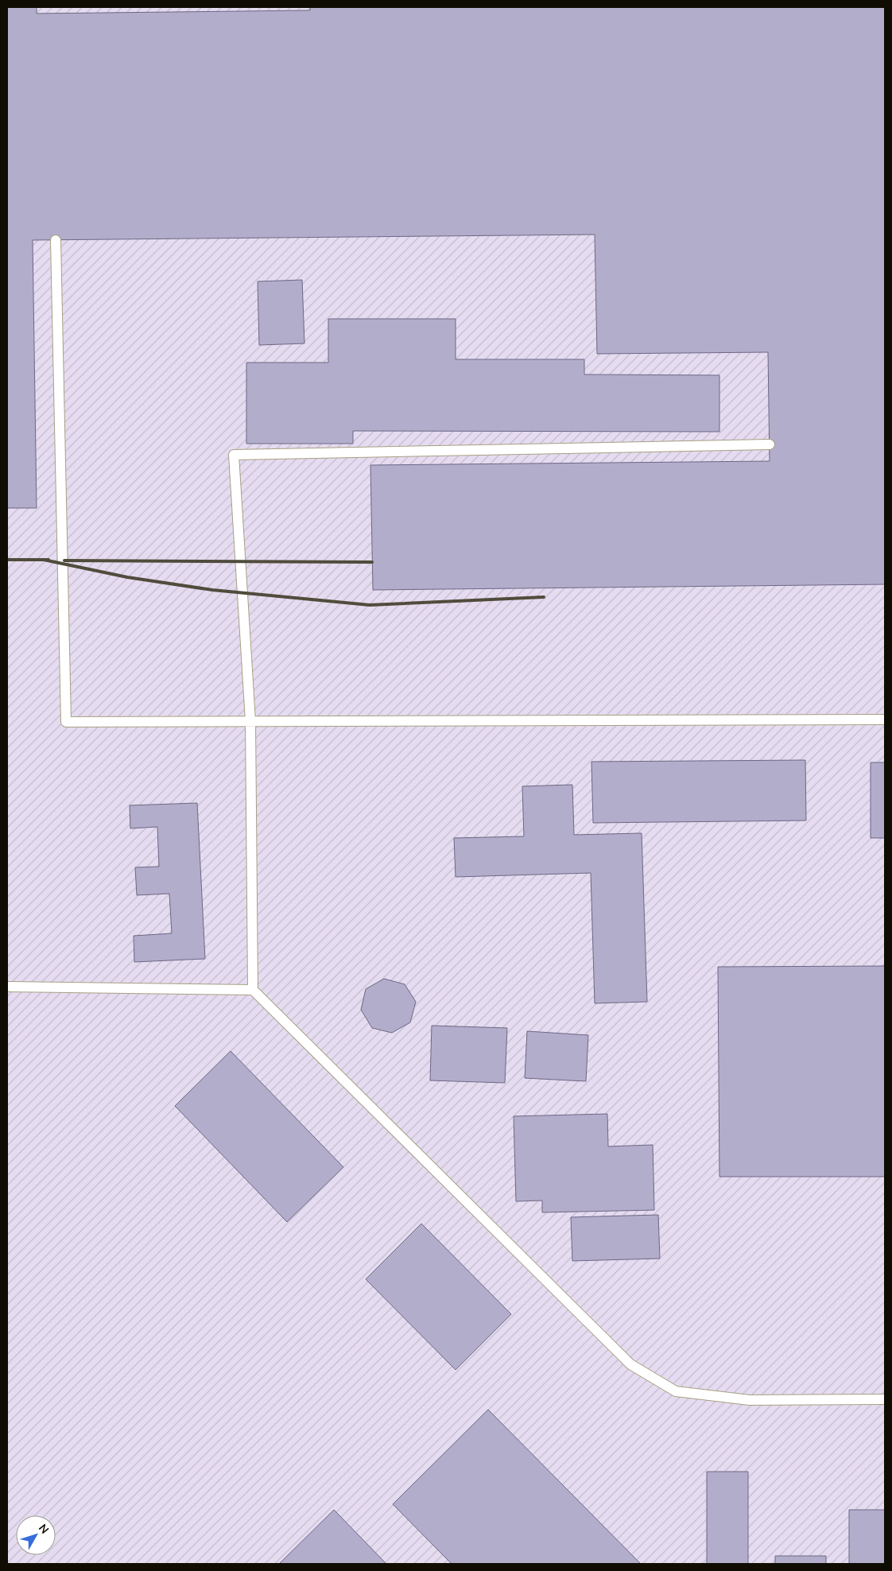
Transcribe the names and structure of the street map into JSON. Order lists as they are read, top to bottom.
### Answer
{
  "north": "top right"
}
